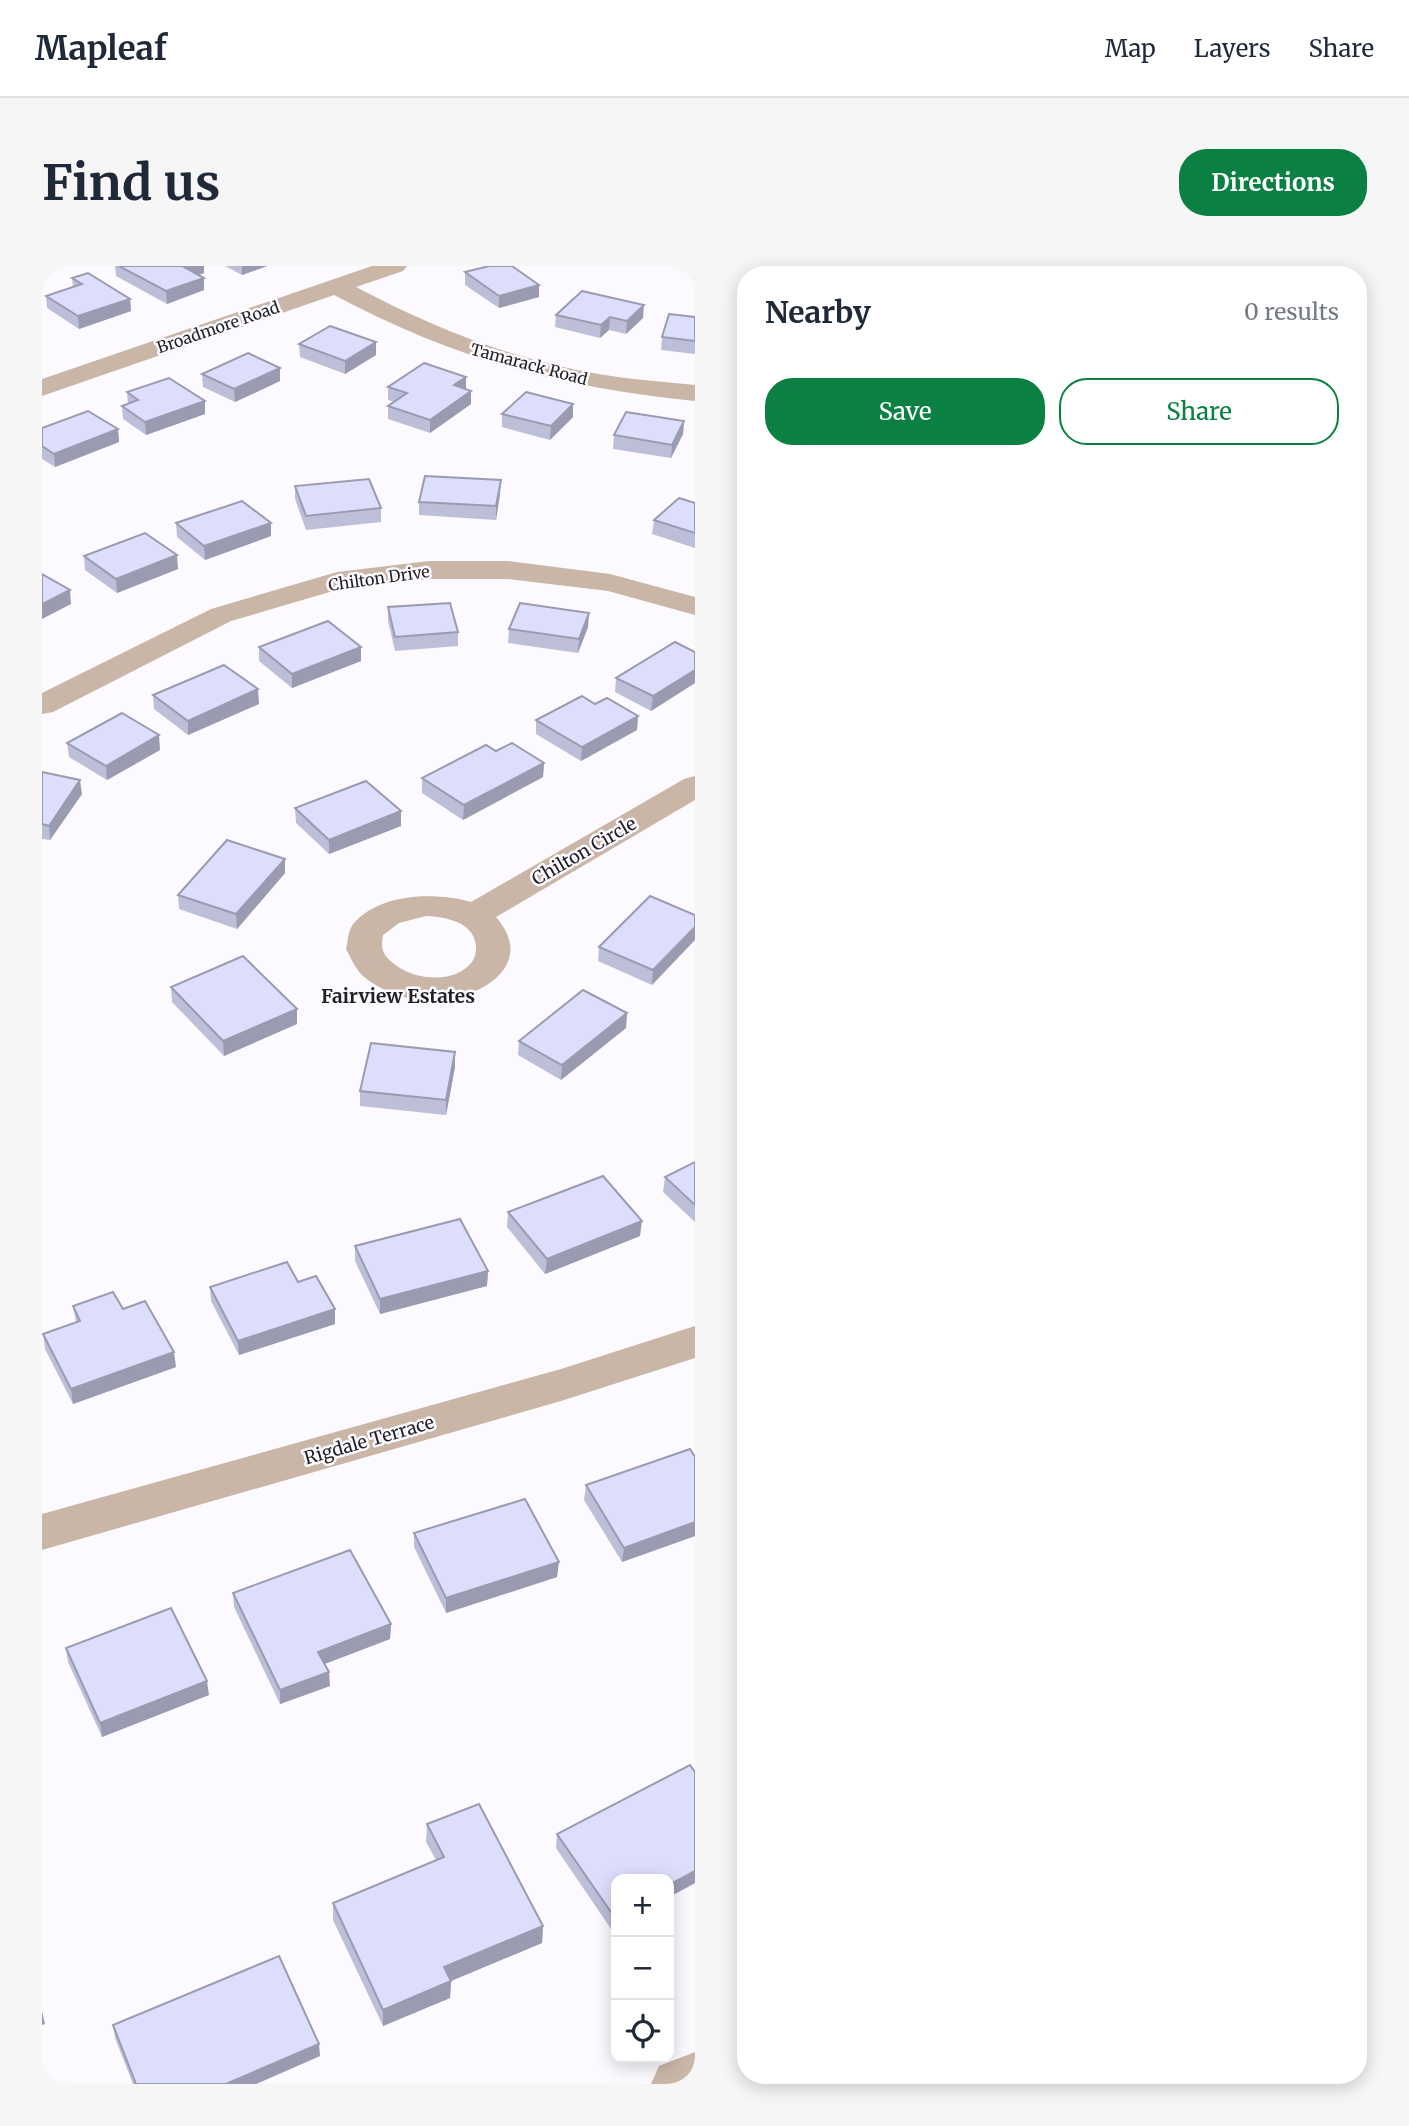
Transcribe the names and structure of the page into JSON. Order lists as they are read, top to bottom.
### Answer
{
  "streets": {
    "street": [
      "Broadmore Road",
      "Tamarack Road",
      "Chilton Drive",
      "Chilton Circle",
      "Rigdale Terrace"
    ]
  },
  "crossings": [
    ["Broadmore Road", "Tamarack Road"]
  ],
  "districts": ["Fairview Estates"],
  "page": {
    "header": "Mapleaf",
    "nav": ["Map", "Layers", "Share"],
    "buttons": [
      "Directions",
      ["Save", "Share"]
    ],
    "title": "Find us",
    "heading": ["Nearby", "0 results"],
    "map_buttons": ["+", "−"]
  }
}
